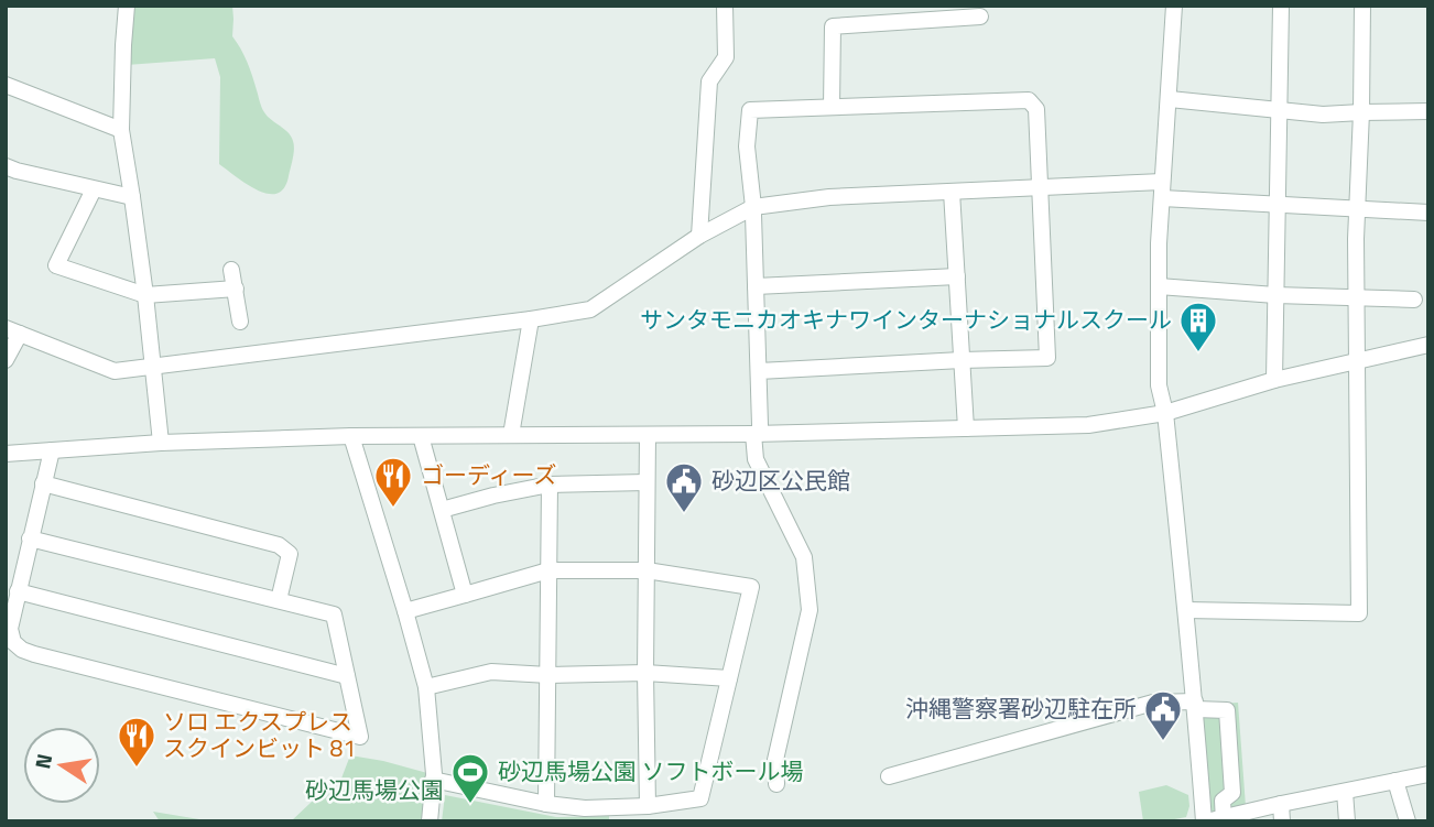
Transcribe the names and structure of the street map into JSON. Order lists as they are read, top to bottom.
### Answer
{
  "parks": ["砂辺馬場公園"],
  "places": {
    "building": ["サンタモニカオキナワインターナショナルスクール"],
    "restaurant": ["ゴーディーズ", "ソロ エクスプレス スクインビット 81"],
    "public building": ["砂辺区公民館", "沖縄警察署砂辺駐在所"],
    "sports": ["砂辺馬場公園 ソフトボール場"]
  },
  "north": "left"
}
